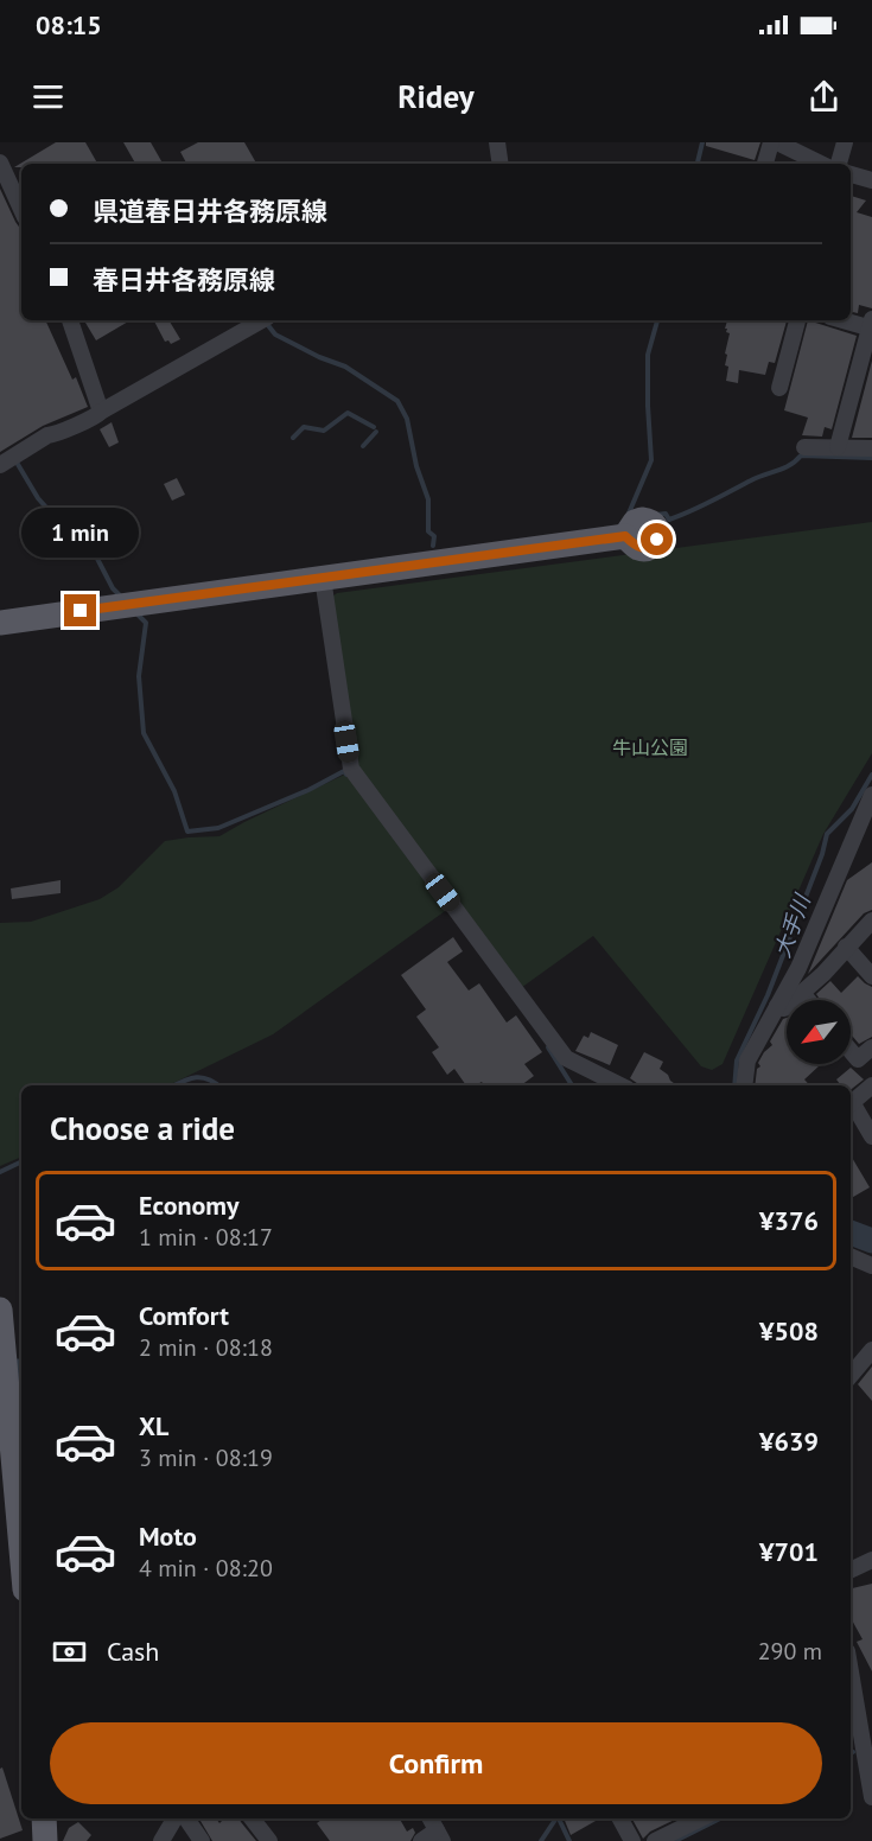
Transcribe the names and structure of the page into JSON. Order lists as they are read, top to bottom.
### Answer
{
  "water": ["大手川"],
  "parks": ["牛山公園"],
  "north": "bottom left",
  "page": {
    "status": "08:15",
    "header": "Ridey",
    "banner": ["県道春日井各務原線", "春日井各務原線"],
    "bubble": "1 min",
    "heading": "Choose a ride",
    "list": [
      {
        "name": "Economy",
        "note": "1 min · 08:17",
        "value": "¥376"
      },
      {
        "name": "Comfort",
        "note": "2 min · 08:18",
        "value": "¥508"
      },
      {
        "name": "XL",
        "note": "3 min · 08:19",
        "value": "¥639"
      },
      {
        "name": "Moto",
        "note": "4 min · 08:20",
        "value": "¥701"
      }
    ],
    "pay": ["Cash", "290 m"],
    "buttons": "Confirm"
  }
}
